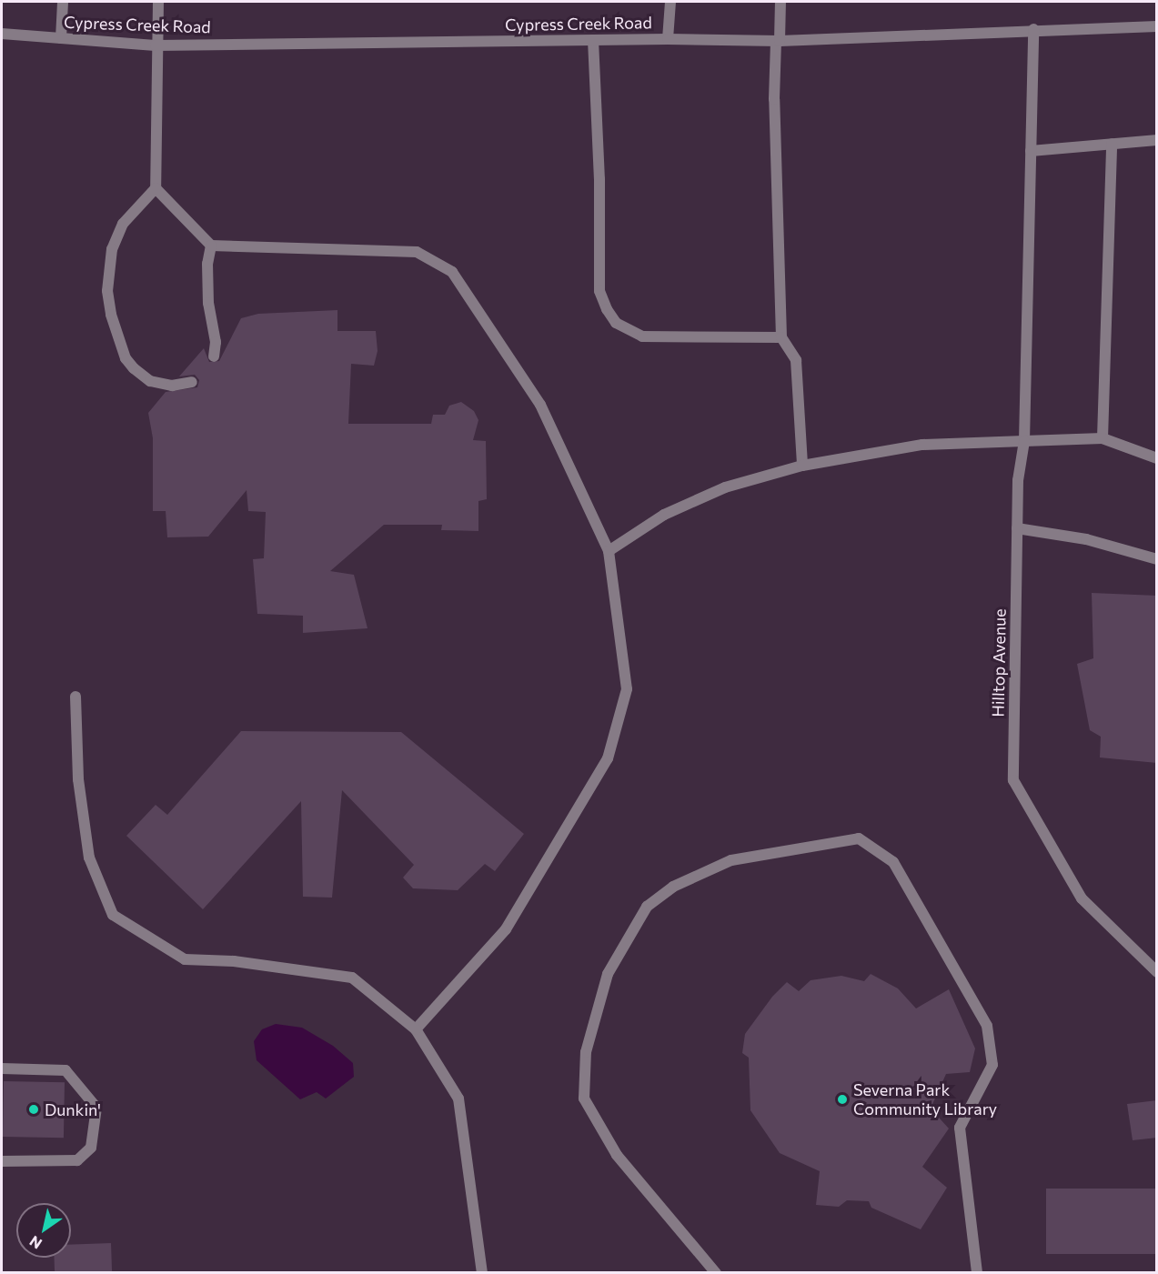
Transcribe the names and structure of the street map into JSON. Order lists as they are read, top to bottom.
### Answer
{
  "streets": {
    "street": ["Cypress Creek Road", "Hilltop Avenue"]
  },
  "crossings": [
    ["Cypress Creek Road", "Hilltop Avenue"]
  ],
  "places": ["Severna Park Community Library", "Dunkin'"],
  "north": "bottom left"
}
